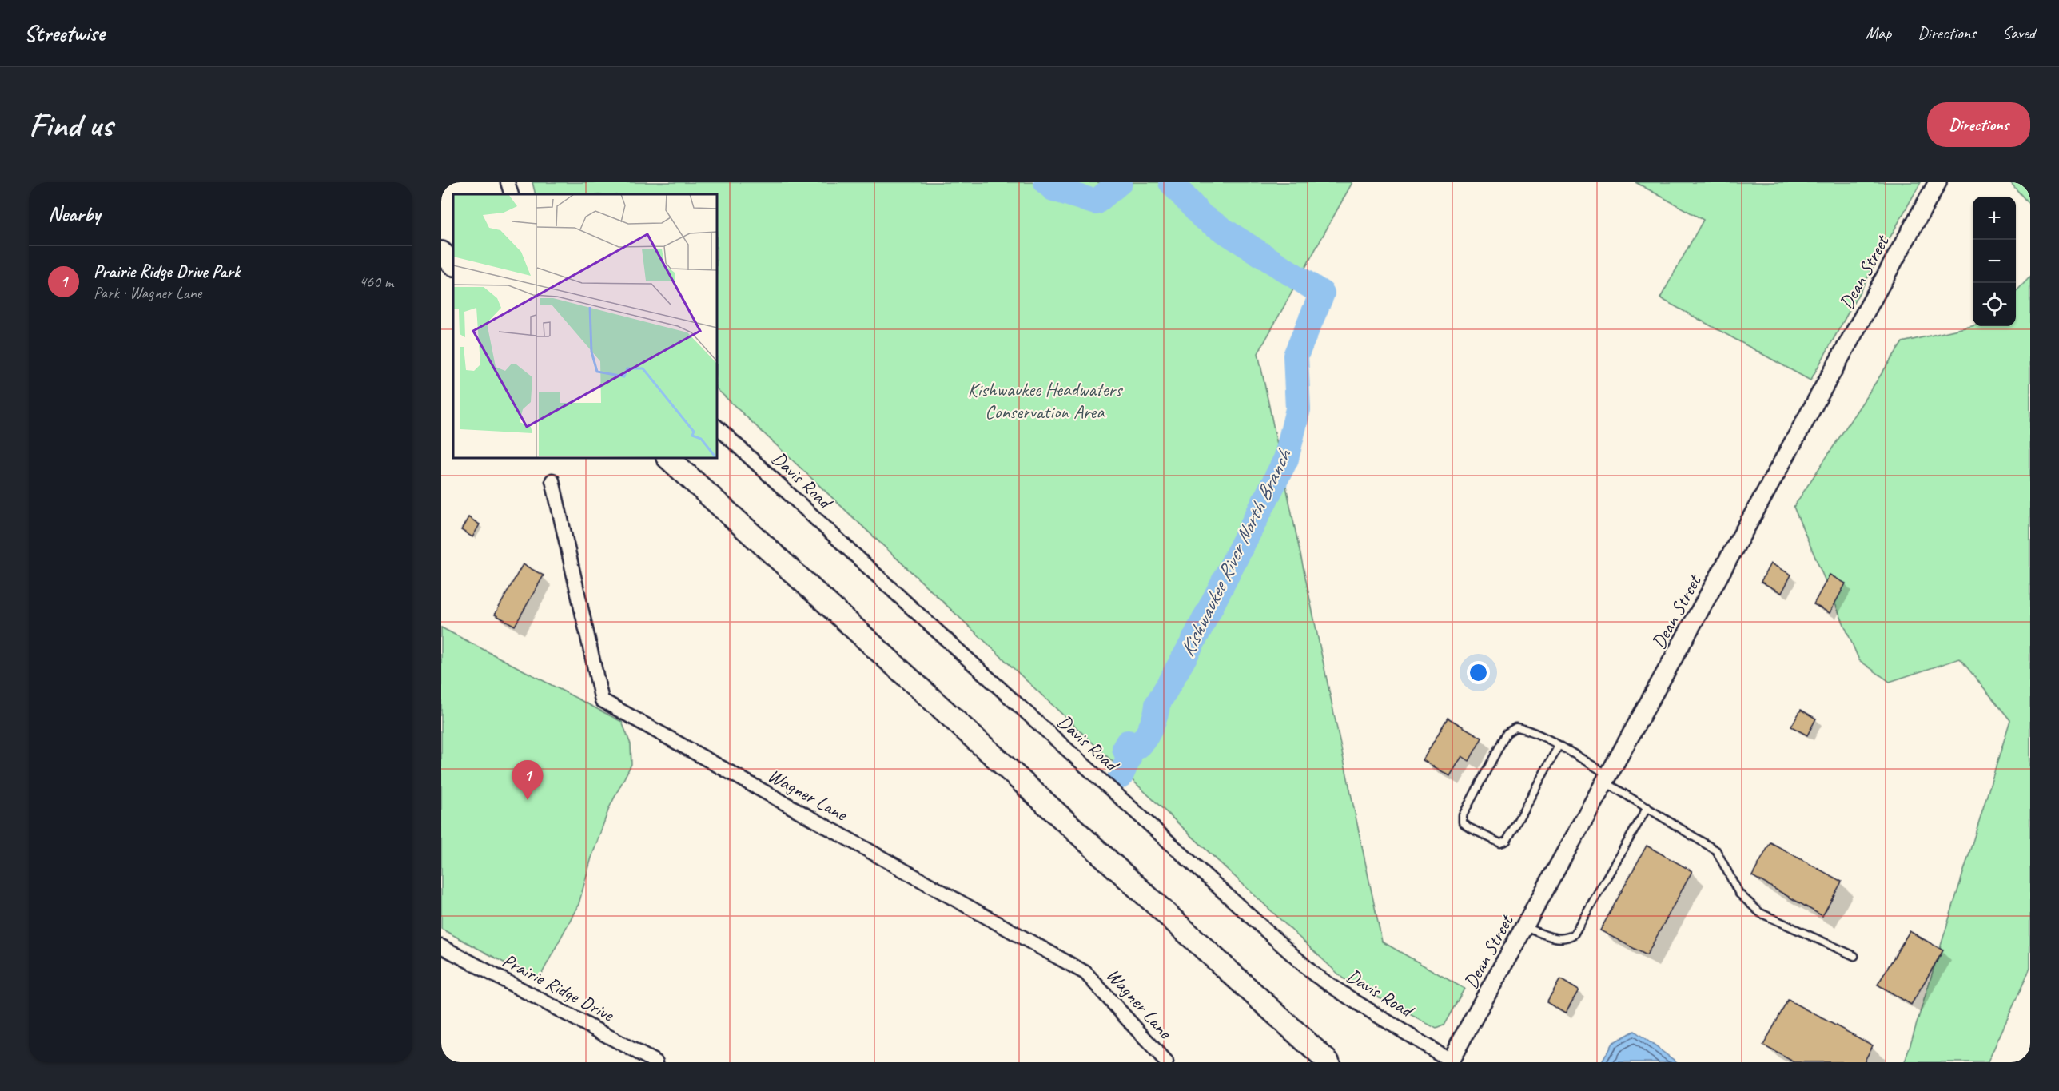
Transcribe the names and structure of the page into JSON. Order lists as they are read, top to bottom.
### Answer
{
  "streets": {
    "street": [
      "Dean Street",
      "Davis Road",
      "Wagner Lane",
      "Prairie Ridge Drive"
    ]
  },
  "crossings": [
    ["Dean Street", "Davis Road"]
  ],
  "water": ["Kishwaukee River North Branch"],
  "parks": ["Kishwaukee Headwaters Conservation Area"],
  "page": {
    "header": "Streetwise",
    "nav": ["Map", "Directions", "Saved"],
    "buttons": "Directions",
    "title": "Find us",
    "heading": "Nearby",
    "map_buttons": ["+", "−"],
    "list": [
      {
        "mark": "1",
        "name": "Prairie Ridge Drive Park",
        "note": "Park · Wagner Lane",
        "value": "460 m"
      }
    ],
    "pins": "1"
  }
}
